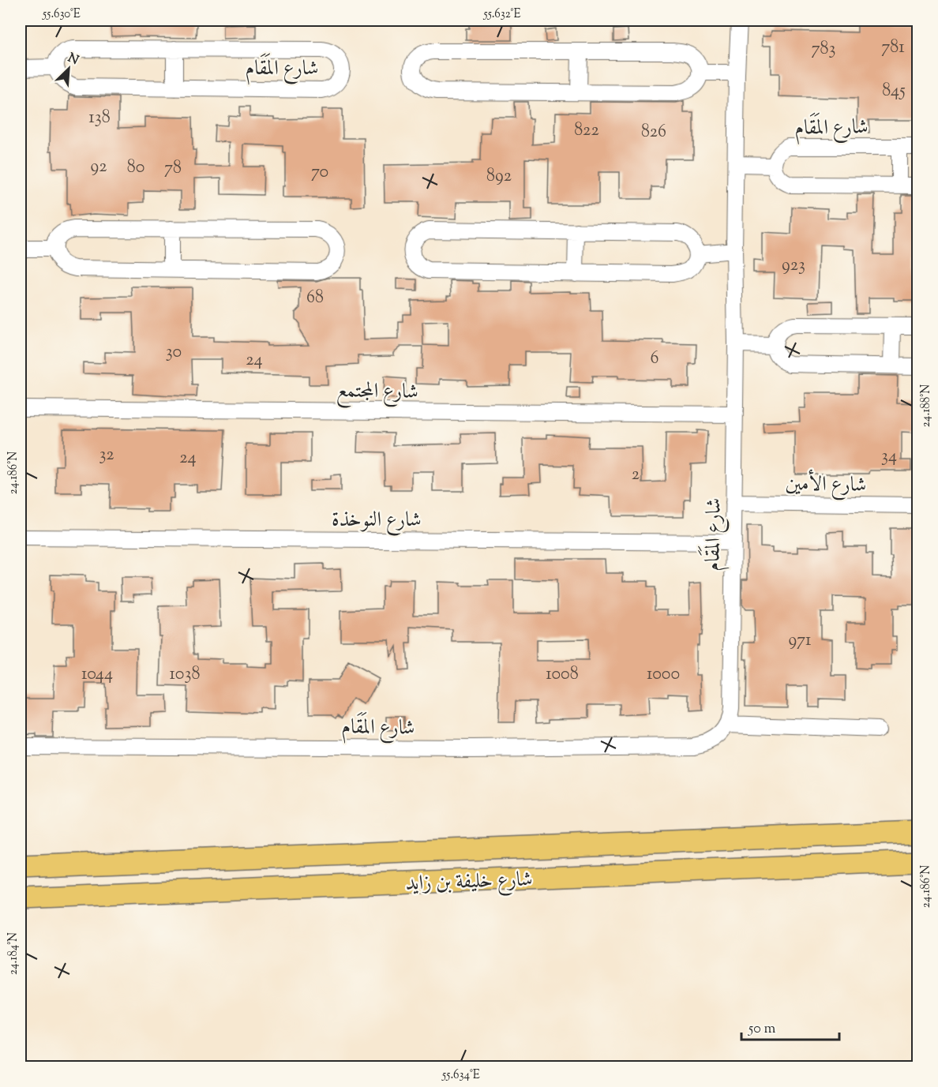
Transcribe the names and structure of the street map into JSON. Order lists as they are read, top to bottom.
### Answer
{
  "streets": {
    "highway": ["شارع خليفة بن زايد"],
    "street": [
      "شارع المَقَام",
      "شارع المجتمع",
      "شارع الأمين",
      "شارع النوخذة"
    ]
  },
  "crossings": [
    ["شارع المَقَام", "شارع المجتمع"],
    ["شارع المَقَام", "شارع الأمين"],
    ["شارع المَقَام", "شارع النوخذة"]
  ],
  "house_numbers": [
    "781",
    "783",
    "845",
    "138",
    "822",
    "826",
    "92",
    "80",
    "78",
    "70",
    "892",
    "923",
    "68",
    "30",
    "6",
    "24",
    "32",
    "34",
    "24",
    "2",
    "971",
    "1044",
    "1038",
    "1008",
    "1000"
  ],
  "scale_bar": "50 m",
  "north": "top right",
  "coordinates": [
    "55.630°E",
    "55.632°E",
    "24.188°N",
    "24.186°N",
    "24.184°N",
    "55.634°E"
  ]
}
